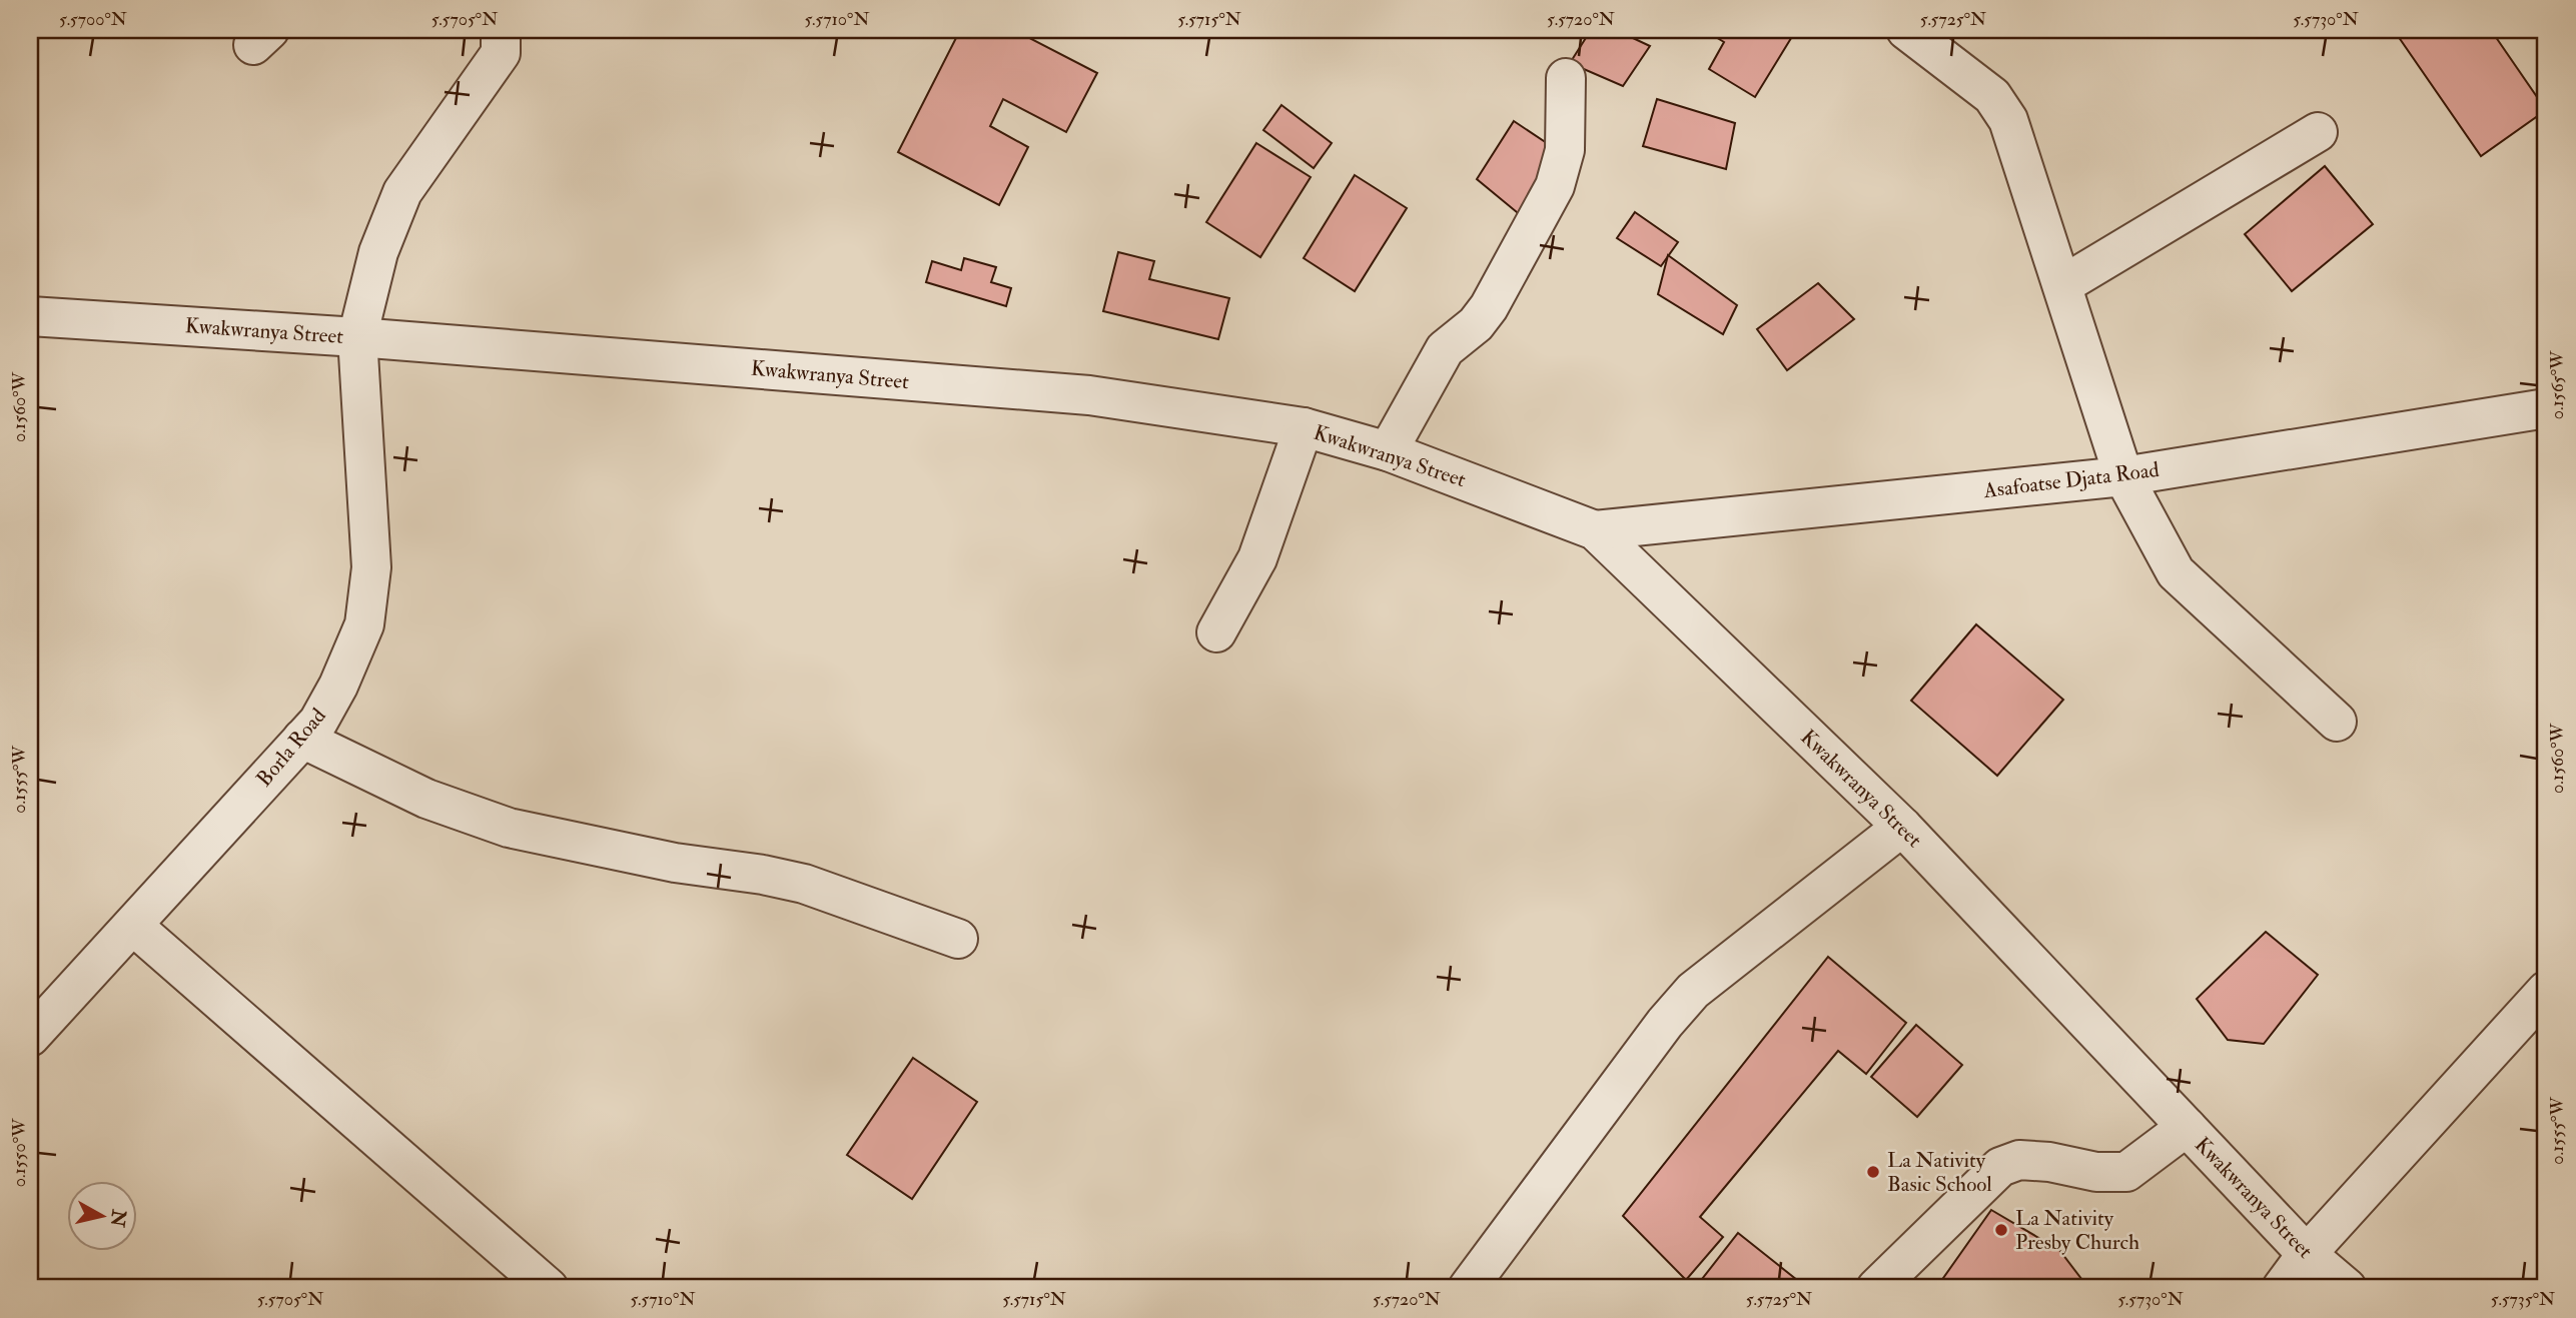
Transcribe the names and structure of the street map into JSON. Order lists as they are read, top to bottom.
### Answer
{
  "streets": {
    "street": ["Kwakwranya Street", "Asafoatse Djata Road", "Borla Road"]
  },
  "crossings": [
    ["Kwakwranya Street", "Asafoatse Djata Road"],
    ["Kwakwranya Street", "Borla Road"]
  ],
  "places": ["La Nativity Basic School", "La Nativity Presby Church"],
  "north": "right",
  "coordinates": [
    "5.5700°N",
    "5.5705°N",
    "5.5710°N",
    "5.5715°N",
    "5.5720°N",
    "5.5725°N",
    "5.5730°N",
    "0.1565°W",
    "0.1560°W",
    "0.1555°W",
    "0.1550°W",
    "5.5735°N"
  ]
}
